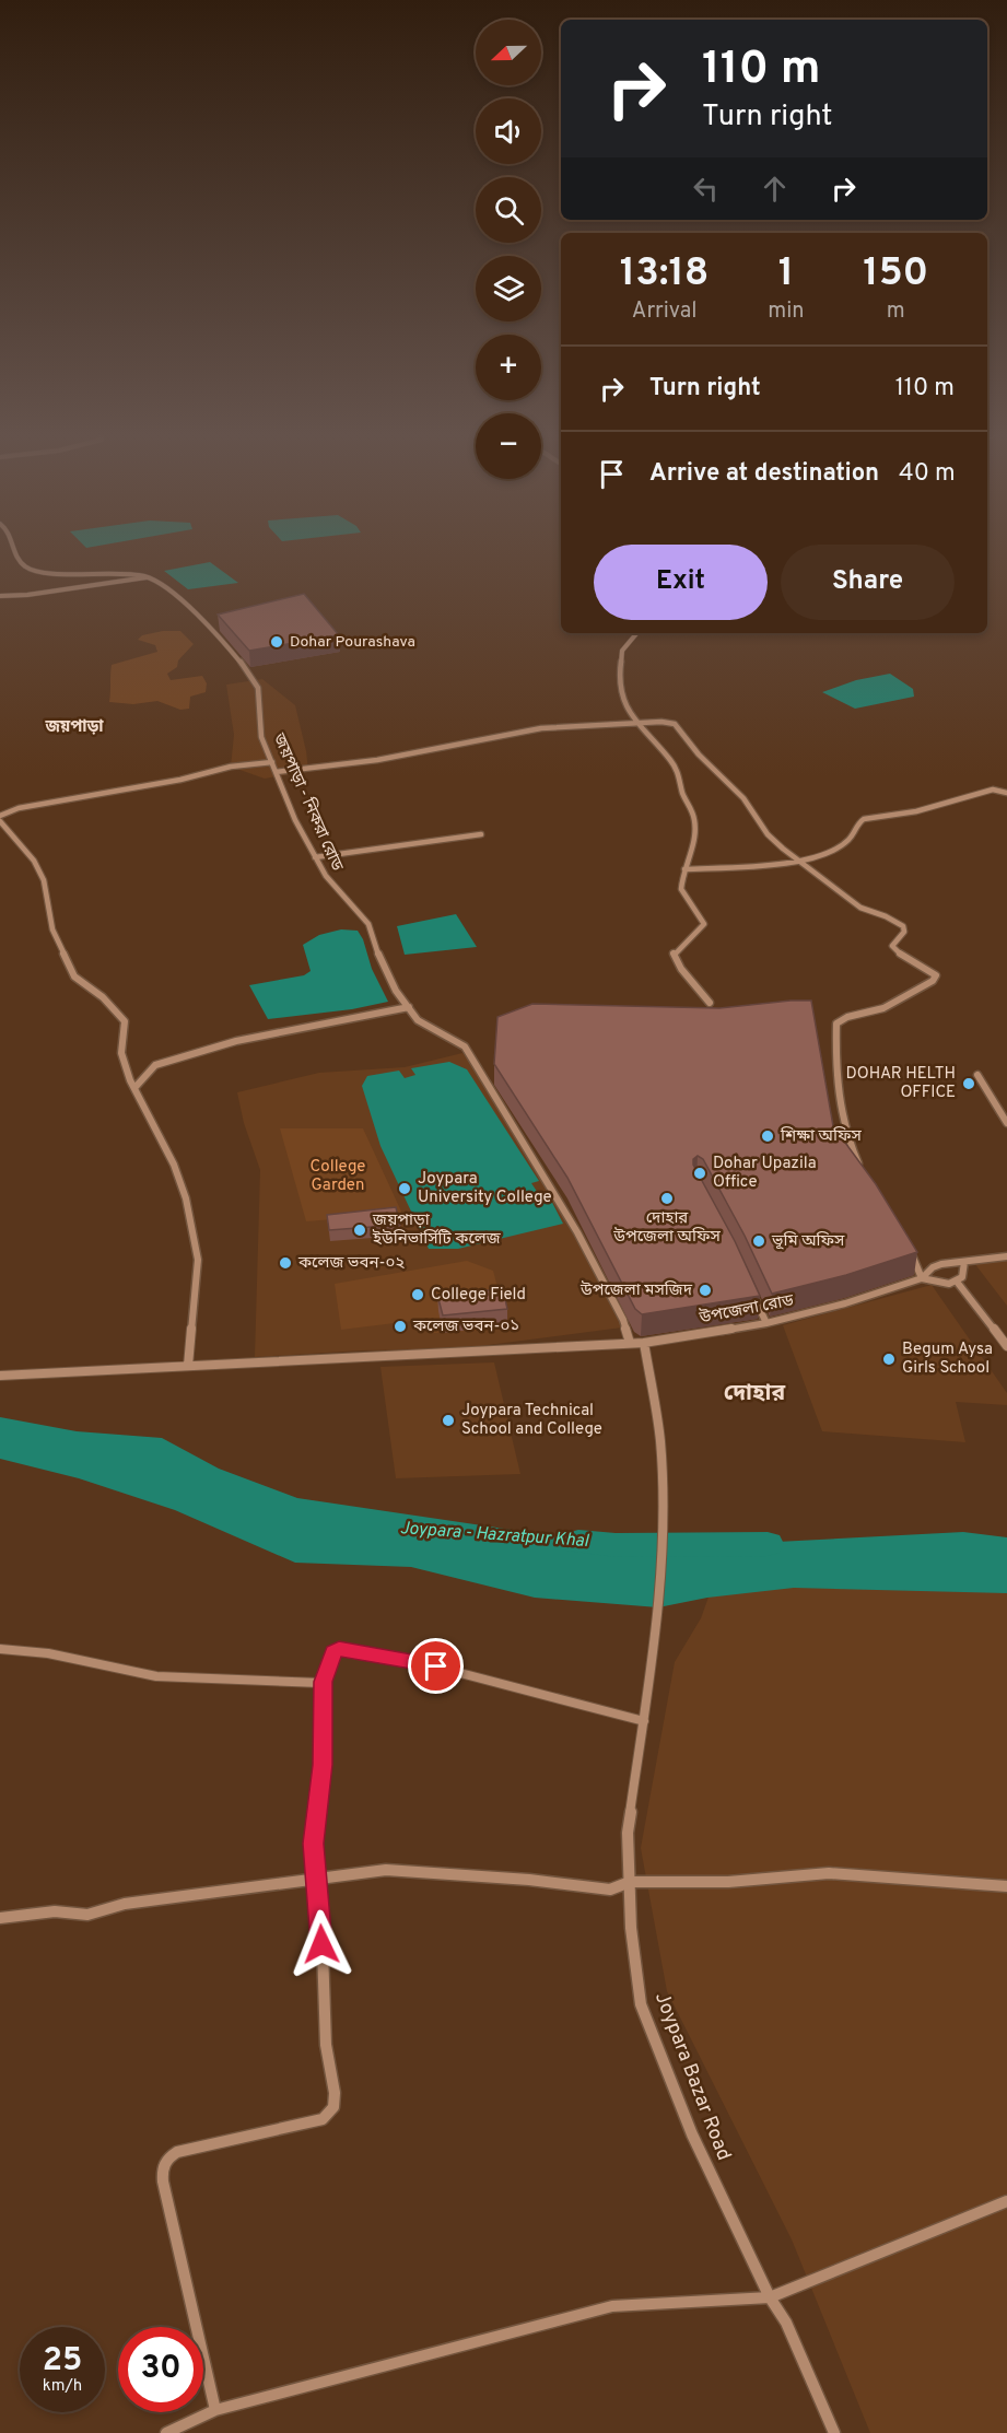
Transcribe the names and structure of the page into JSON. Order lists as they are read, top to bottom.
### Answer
{
  "streets": {
    "street": ["জয়পাড়া - নিকরা রোড", "উপজেলা রোড", "Joypara Bazar Road"]
  },
  "crossings": [
    ["জয়পাড়া - নিকরা রোড", "উপজেলা রোড"],
    ["উপজেলা রোড", "Joypara Bazar Road"]
  ],
  "districts": ["জয়পাড়া", "দোহার"],
  "water": ["Joypara - Hazratpur Khal"],
  "parks": ["College Garden"],
  "places": [
    "Dohar Pourashava",
    "DOHAR HELTH OFFICE",
    "শিক্ষা অফিস",
    "Dohar Upazila Office",
    "Joypara University College",
    "দোহার উপজেলা অফিস",
    "জয়পাড়া ইউনিভার্সিটি কলেজ",
    "ভূমি অফিস",
    "কলেজ ভবন-০২",
    "উপজেলা মসজিদ",
    "College Field",
    "কলেজ ভবন-০১",
    "Begum Aysa Girls School",
    "Joypara Technical School and College"
  ],
  "north": "left",
  "page": {
    "map_buttons": ["+", "−"],
    "turn": ["110 m", "Turn right"],
    "eta": [
      "13:18",
      "Arrival",
      "1",
      "min",
      "150",
      "m"
    ],
    "list": [
      {
        "name": "Turn right",
        "value": "110 m"
      },
      {
        "name": "Arrive at destination",
        "value": "40 m"
      }
    ],
    "buttons": ["Exit", "Share"],
    "speed": "25 km/h",
    "limit": "30"
  }
}
